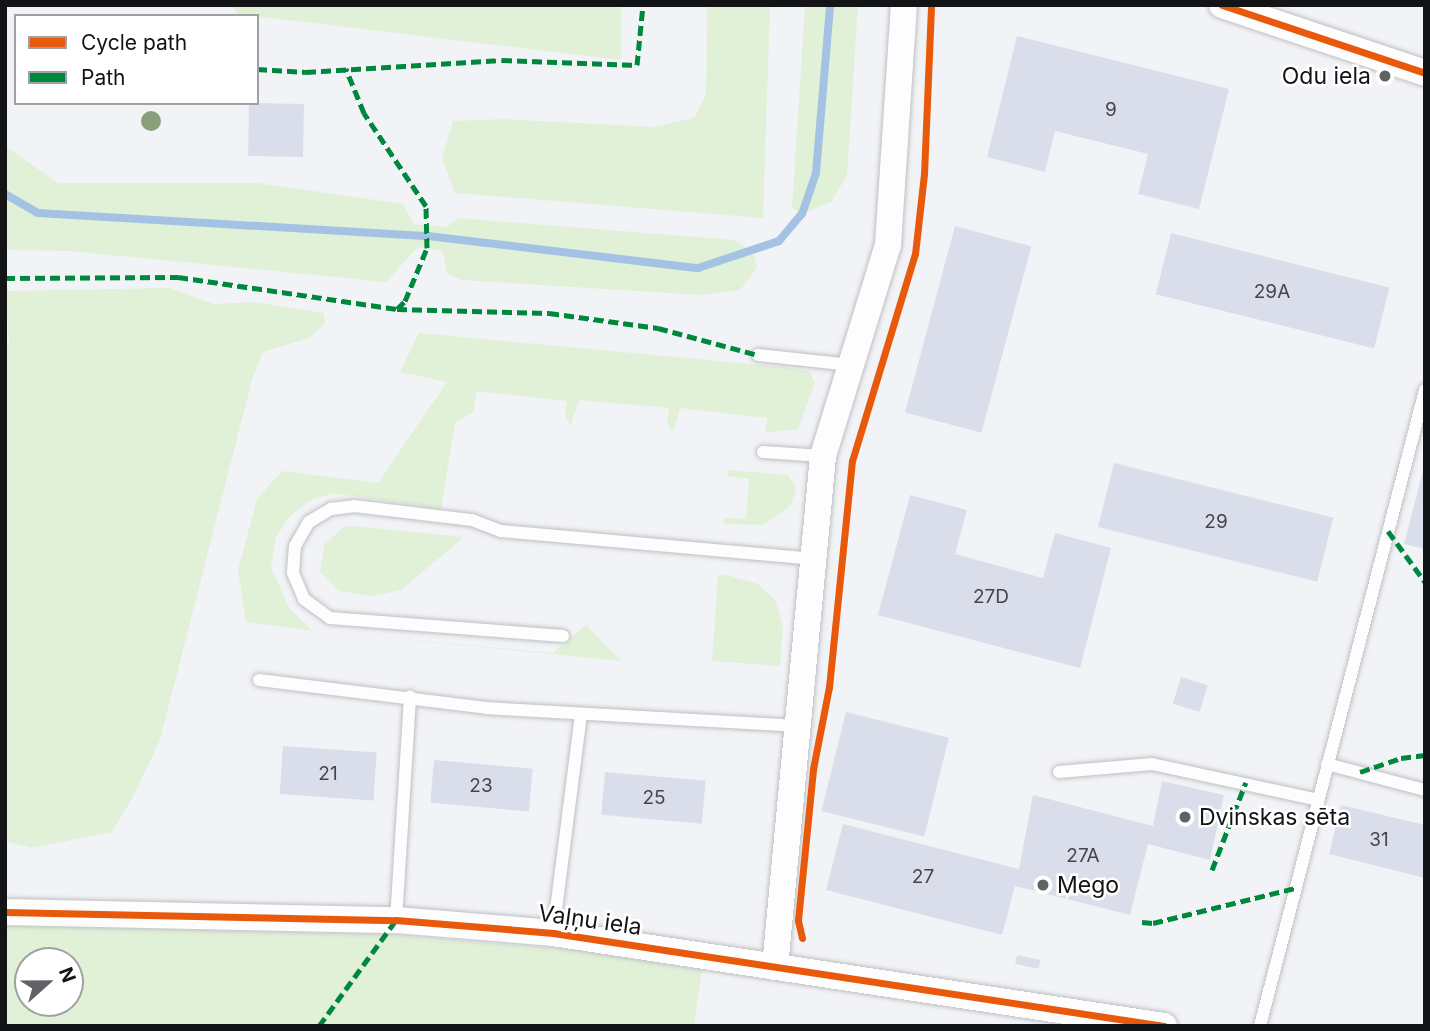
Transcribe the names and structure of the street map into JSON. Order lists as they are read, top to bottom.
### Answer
{
  "streets": {
    "street": ["Vaļņu iela"]
  },
  "places": ["Odu iela", "Dvinskas sēta", "Mego"],
  "house_numbers": [
    "9",
    "29A",
    "29",
    "27D",
    "21",
    "23",
    "25",
    "31",
    "27A",
    "27"
  ],
  "legend": ["Cycle path", "Path"],
  "north": "right"
}
